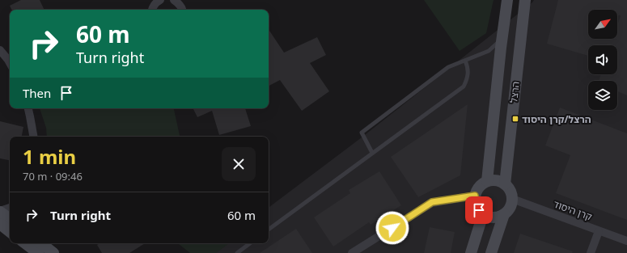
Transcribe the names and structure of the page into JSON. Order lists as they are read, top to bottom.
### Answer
{
  "streets": {
    "street": ["הרצל", "קרן היסוד"]
  },
  "crossings": [
    ["הרצל", "קרן היסוד"]
  ],
  "places": {
    "transit": ["הרצל/קרן היסוד"]
  },
  "north": "top right",
  "page": {
    "turn": ["60 m", "Turn right"],
    "then": "Then",
    "heading": ["1 min", "70 m · 09:46"],
    "list": [
      {
        "name": "Turn right",
        "value": "60 m"
      }
    ]
  }
}
